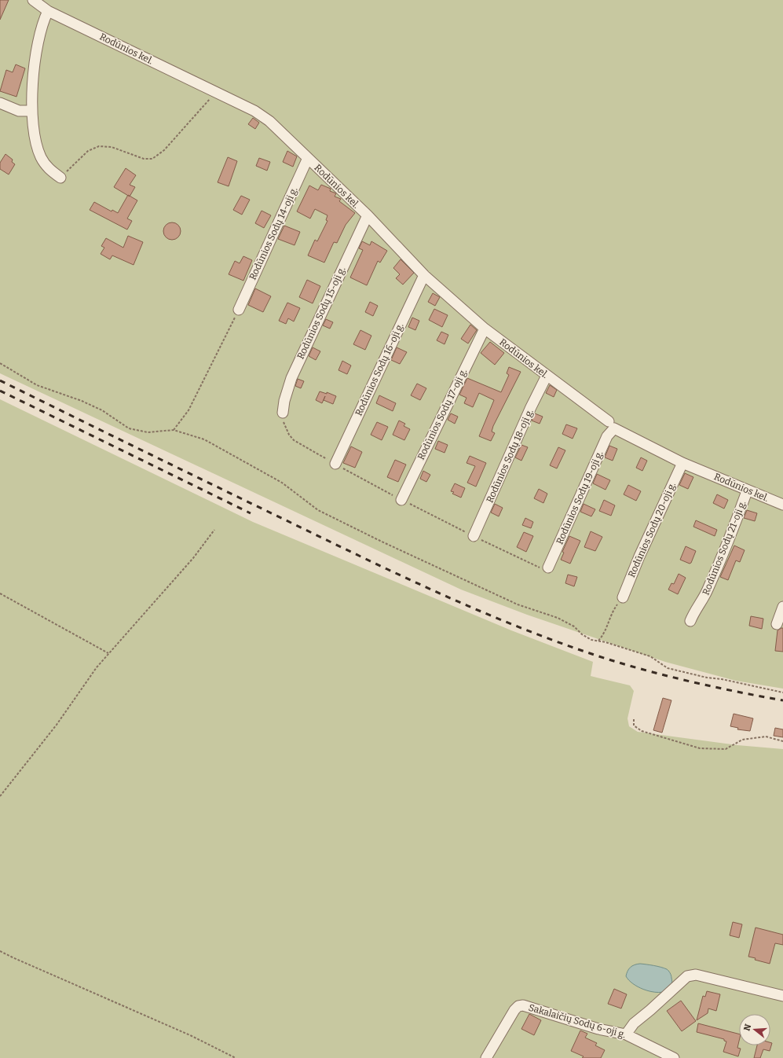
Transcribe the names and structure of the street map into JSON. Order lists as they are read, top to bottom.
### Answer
{
  "streets": {
    "street": [
      "Rodūnios kel.",
      "Rodūnios Sodų 14-oji g.",
      "Rodūnios Sodų 15-oji g.",
      "Rodūnios Sodų 16-oji g.",
      "Rodūnios Sodų 17-oji g.",
      "Rodūnios Sodų 18-oji g.",
      "Rodūnios Sodų 19-oji g.",
      "Rodūnios Sodų 20-oji g.",
      "Rodūnios Sodų 21-oji g.",
      "Sakalaičių Sodų 6-oji g."
    ]
  },
  "crossings": [
    ["Rodūnios kel.", "Rodūnios Sodų 14-oji g."],
    ["Rodūnios kel.", "Rodūnios Sodų 15-oji g."],
    ["Rodūnios kel.", "Rodūnios Sodų 16-oji g."],
    ["Rodūnios kel.", "Rodūnios Sodų 17-oji g."],
    ["Rodūnios kel.", "Rodūnios Sodų 18-oji g."],
    ["Rodūnios kel.", "Rodūnios Sodų 19-oji g."],
    ["Rodūnios kel.", "Rodūnios Sodų 20-oji g."],
    ["Rodūnios kel.", "Rodūnios Sodų 21-oji g."]
  ],
  "north": "left"
}
